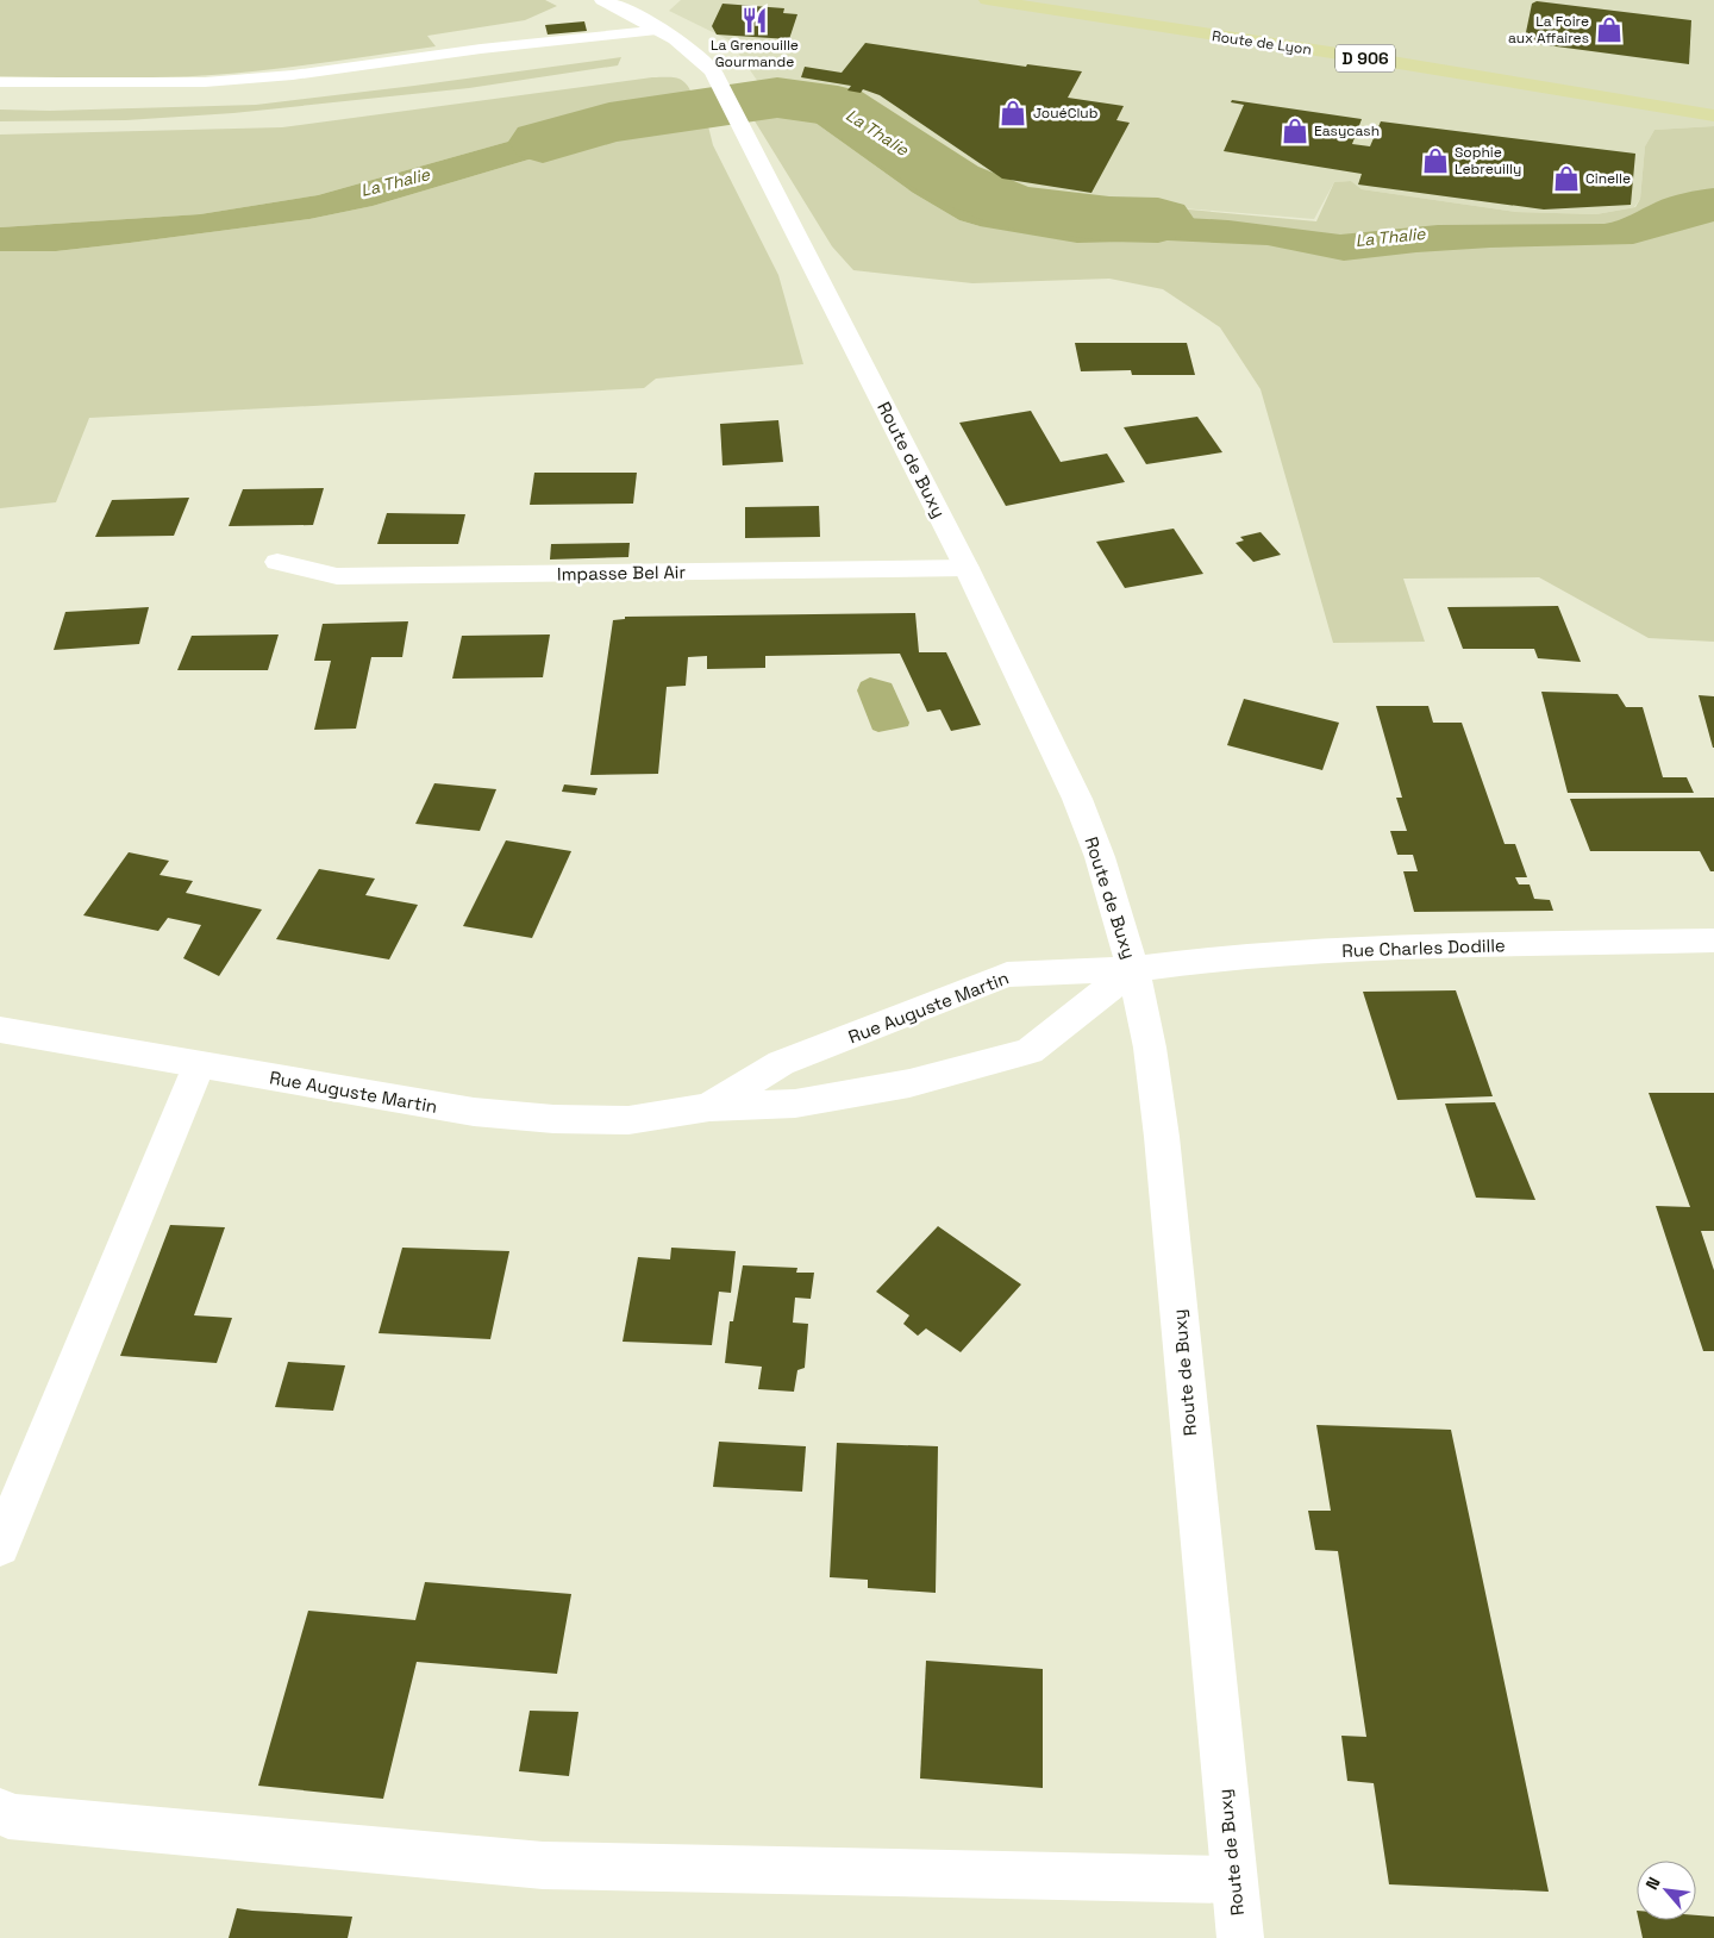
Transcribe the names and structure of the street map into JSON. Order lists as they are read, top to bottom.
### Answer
{
  "streets": {
    "main road": [
      "Route de Lyon",
      "D 906",
      "Route de Buxy",
      "Impasse Bel Air",
      "Rue Charles Dodille",
      "Rue Auguste Martin"
    ]
  },
  "crossings": [
    ["Route de Buxy", "Impasse Bel Air"],
    ["Route de Buxy", "Rue Charles Dodille"],
    ["Route de Buxy", "Rue Auguste Martin"],
    ["Rue Charles Dodille", "Rue Auguste Martin"]
  ],
  "water": ["La Thalie"],
  "places": {
    "restaurant": ["La Grenouille Gourmande"],
    "shop": [
      "La Foire aux Affaires",
      "JouéClub",
      "Easycash",
      "Sophie Lebreuilly",
      "Cinelle"
    ]
  },
  "north": "top left"
}
